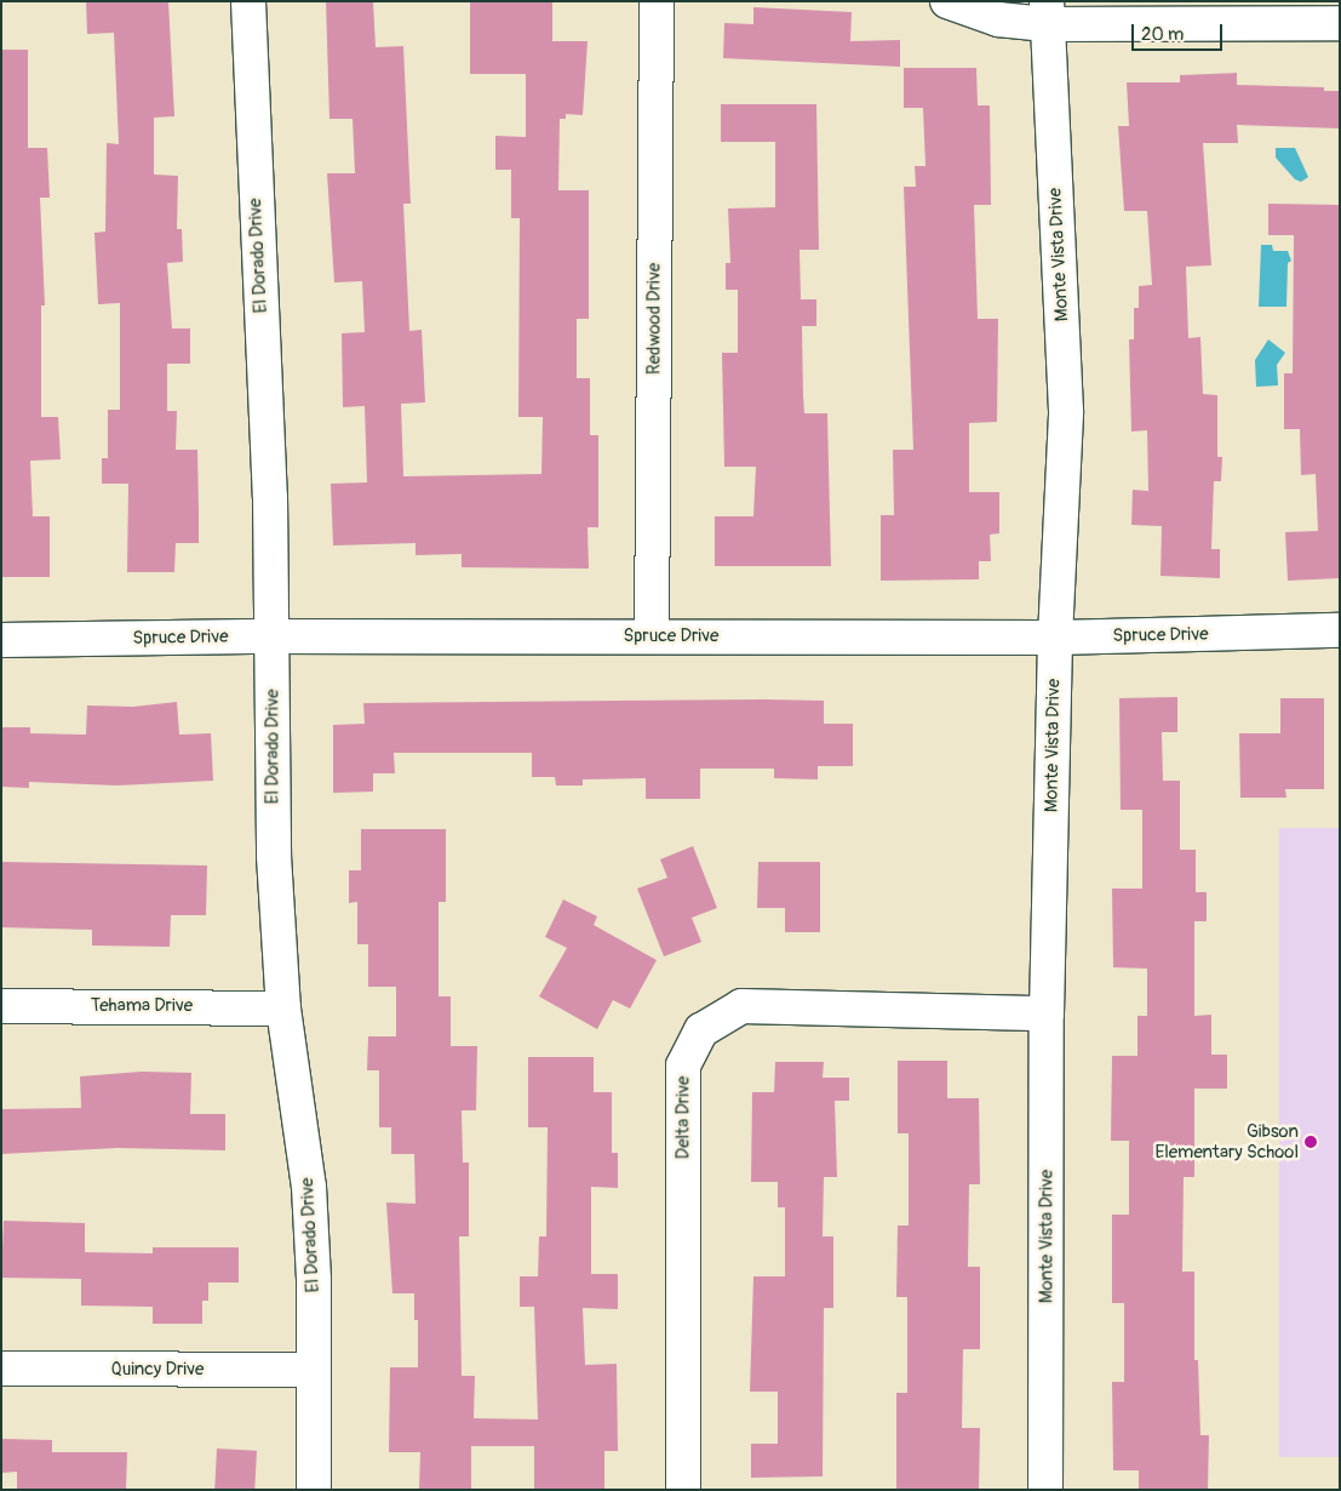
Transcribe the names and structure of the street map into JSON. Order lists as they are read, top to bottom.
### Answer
{
  "streets": {
    "street": [
      "Monte Vista Drive",
      "El Dorado Drive",
      "Redwood Drive",
      "Spruce Drive",
      "Tehama Drive",
      "Delta Drive",
      "Quincy Drive"
    ]
  },
  "crossings": [
    ["Monte Vista Drive", "Spruce Drive"],
    ["Monte Vista Drive", "Delta Drive"],
    ["El Dorado Drive", "Spruce Drive"],
    ["El Dorado Drive", "Tehama Drive"],
    ["El Dorado Drive", "Quincy Drive"],
    ["Redwood Drive", "Spruce Drive"]
  ],
  "places": ["Gibson Elementary School"],
  "scale_bar": "20 m"
}
